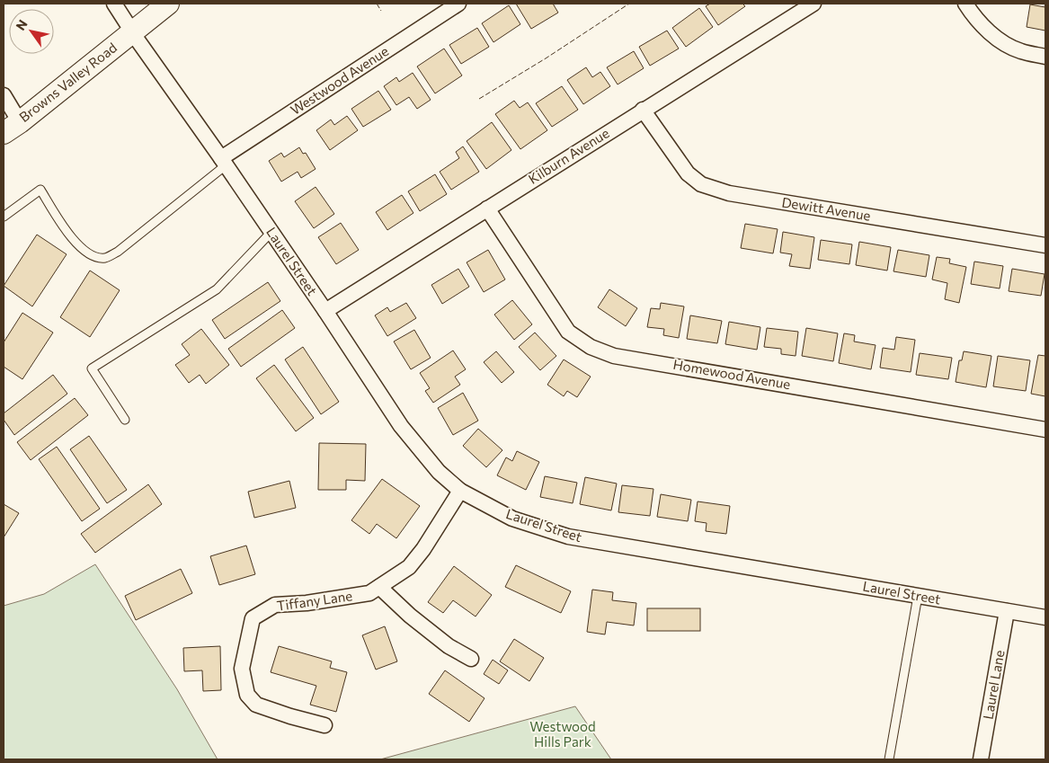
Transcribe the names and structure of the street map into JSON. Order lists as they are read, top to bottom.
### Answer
{
  "streets": {
    "main road": ["Browns Valley Road"],
    "street": [
      "Westwood Avenue",
      "Kilburn Avenue",
      "Dewitt Avenue",
      "Laurel Street",
      "Homewood Avenue",
      "Tiffany Lane",
      "Laurel Lane"
    ]
  },
  "crossings": [
    ["Westwood Avenue", "Laurel Street"],
    ["Browns Valley Road", "Laurel Street"],
    ["Kilburn Avenue", "Dewitt Avenue"],
    ["Kilburn Avenue", "Laurel Street"],
    ["Kilburn Avenue", "Homewood Avenue"],
    ["Laurel Street", "Tiffany Lane"],
    ["Laurel Street", "Laurel Lane"]
  ],
  "parks": ["Westwood Hills Park"],
  "north": "top left"
}
